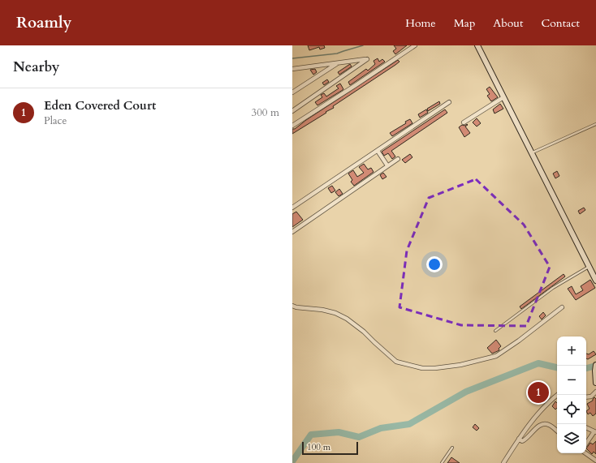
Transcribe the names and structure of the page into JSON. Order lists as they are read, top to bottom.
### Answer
{
  "scale_bar": "100 m",
  "page": {
    "header": "Roamly",
    "nav": [
      "Home",
      "Map",
      "About",
      "Contact"
    ],
    "heading": "Nearby",
    "list": [
      {
        "mark": "1",
        "name": "Eden Covered Court",
        "note": "Place",
        "value": "300 m"
      }
    ],
    "map_buttons": ["+", "−"],
    "pins": "1",
    "scale": "100 m"
  }
}
